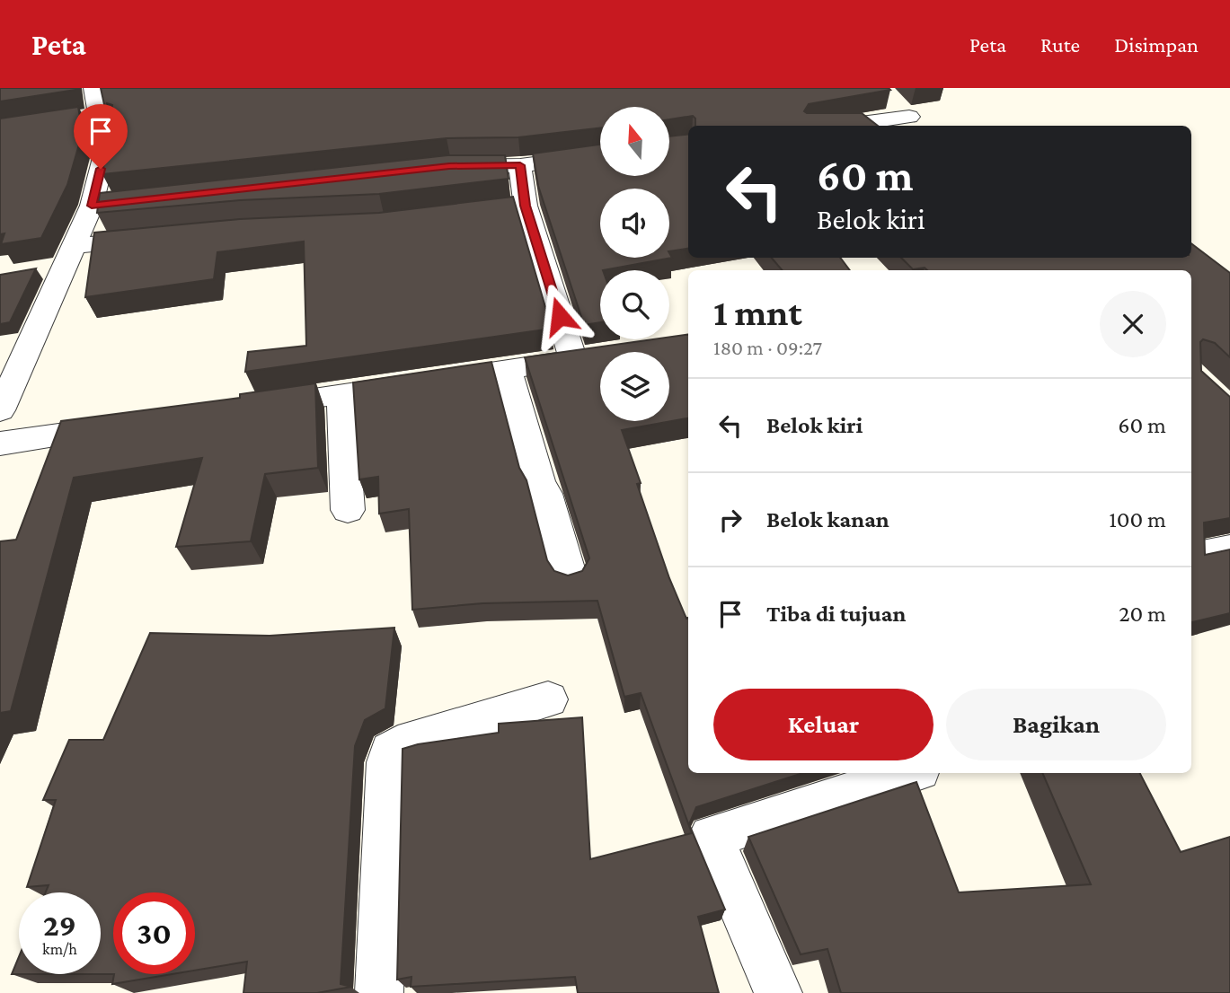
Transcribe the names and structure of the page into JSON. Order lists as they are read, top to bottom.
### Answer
{
  "north": "top",
  "page": {
    "header": "Peta",
    "nav": ["Peta", "Rute", "Disimpan"],
    "turn": ["60 m", "Belok kiri"],
    "heading": ["1 mnt", "180 m · 09:27"],
    "list": [
      {
        "name": "Belok kiri",
        "value": "60 m"
      },
      {
        "name": "Belok kanan",
        "value": "100 m"
      },
      {
        "name": "Tiba di tujuan",
        "value": "20 m"
      }
    ],
    "buttons": ["Keluar", "Bagikan"],
    "speed": "29 km/h",
    "limit": "30"
  }
}
